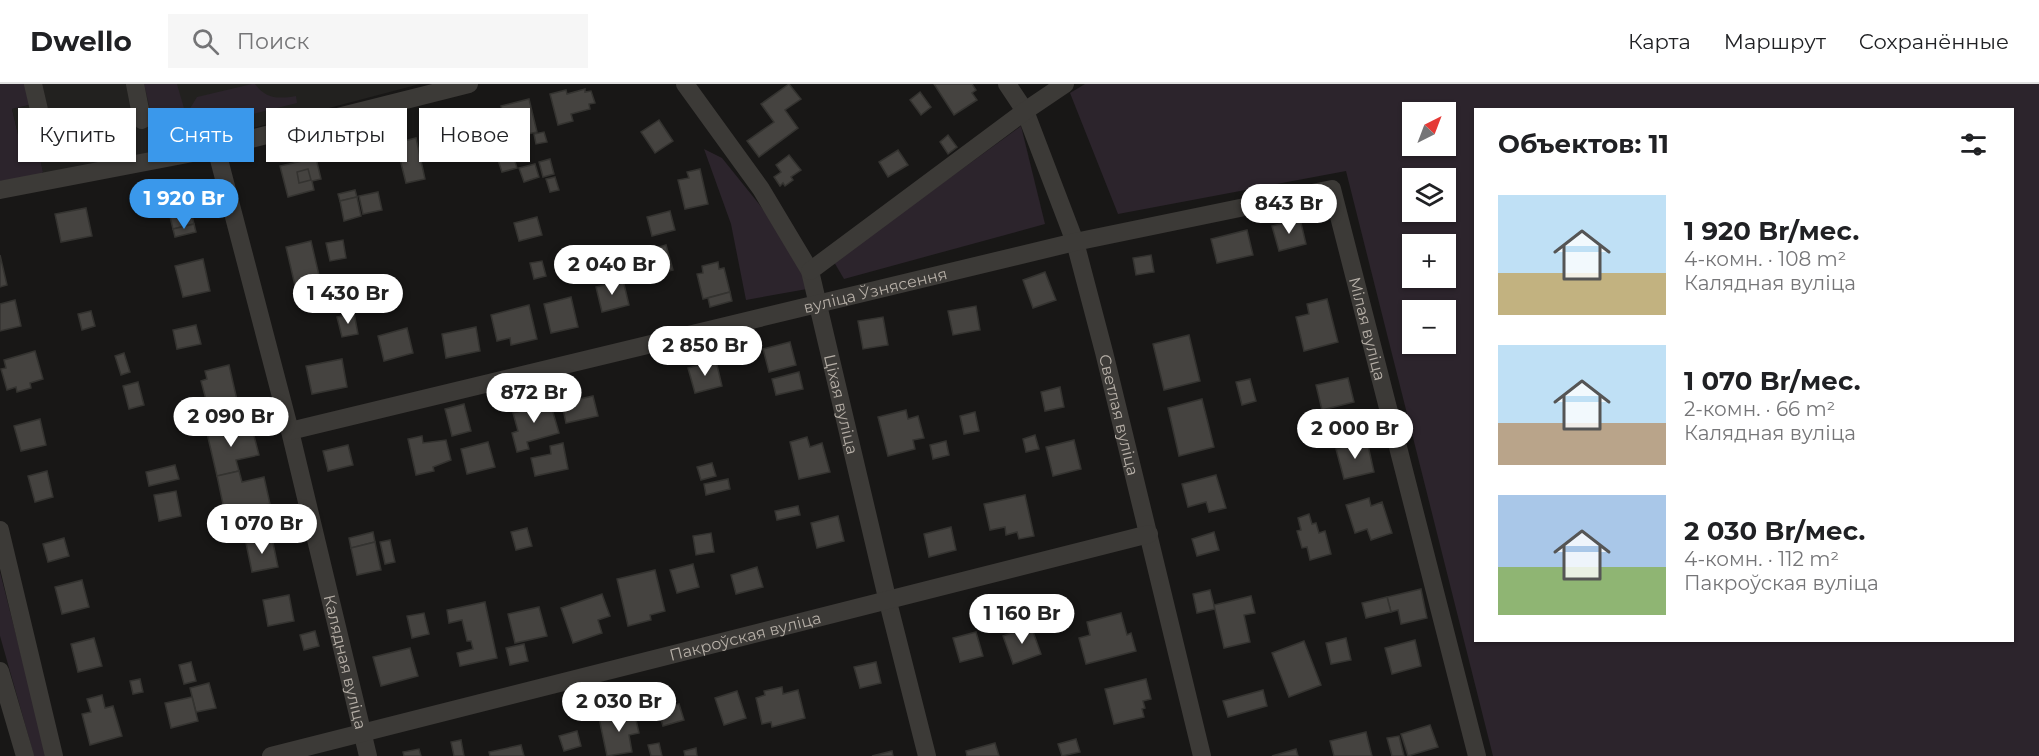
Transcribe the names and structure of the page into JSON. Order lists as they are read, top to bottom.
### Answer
{
  "streets": {
    "street": [
      "вуліца Ўзнясення",
      "Мілая вуліца",
      "Ціхая вуліца",
      "Светлая вуліца",
      "Пакроўская вуліца",
      "Калядная вуліца"
    ]
  },
  "crossings": [
    ["вуліца Ўзнясення", "Мілая вуліца"],
    ["вуліца Ўзнясення", "Ціхая вуліца"],
    ["вуліца Ўзнясення", "Светлая вуліца"],
    ["вуліца Ўзнясення", "Калядная вуліца"],
    ["Мілая вуліца", "Светлая вуліца"],
    ["Ціхая вуліца", "Пакроўская вуліца"],
    ["Светлая вуліца", "Пакроўская вуліца"],
    ["Пакроўская вуліца", "Калядная вуліца"]
  ],
  "north": "top right",
  "page": {
    "header": "Dwello",
    "search": "Поиск",
    "nav": ["Карта", "Маршрут", "Сохранённые"],
    "map_buttons": ["+", "−"],
    "chip": [
      "Купить",
      "Снять",
      "Фильтры",
      "Новое"
    ],
    "heading": "Объектов: 11",
    "price": [
      "1 920 Br",
      "843 Br",
      "2 040 Br",
      "1 430 Br",
      "2 850 Br",
      "872 Br",
      "2 090 Br",
      "2 000 Br",
      "1 070 Br",
      "1 160 Br",
      "2 030 Br"
    ],
    "list": [
      {
        "name": "1 920 Br/мес.",
        "note": "4-комн. · 108 m² · Калядная вуліца"
      },
      {
        "name": "1 070 Br/мес.",
        "note": "2-комн. · 66 m² · Калядная вуліца"
      },
      {
        "name": "2 030 Br/мес.",
        "note": "4-комн. · 112 m² · Пакроўская вуліца"
      }
    ]
  }
}
